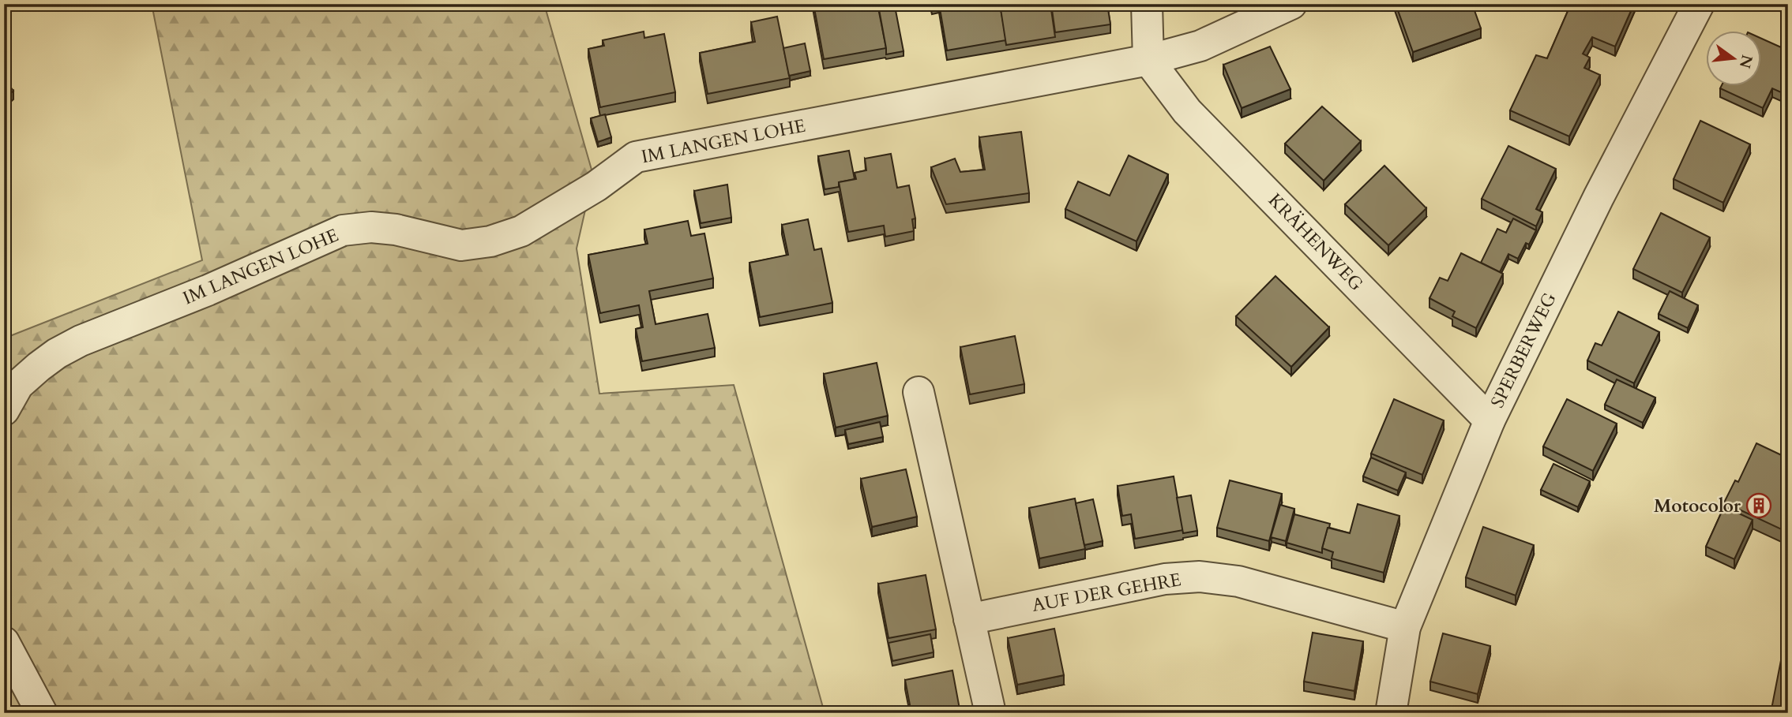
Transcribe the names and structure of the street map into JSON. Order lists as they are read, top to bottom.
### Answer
{
  "streets": {
    "street": [
      "IM LANGEN LOHE",
      "KRÄHENWEG",
      "SPERBERWEG",
      "AUF DER GEHRE"
    ]
  },
  "crossings": [
    ["IM LANGEN LOHE", "KRÄHENWEG"],
    ["KRÄHENWEG", "SPERBERWEG"],
    ["SPERBERWEG", "AUF DER GEHRE"]
  ],
  "places": {
    "building": ["Motocolor"]
  },
  "north": "right"
}
